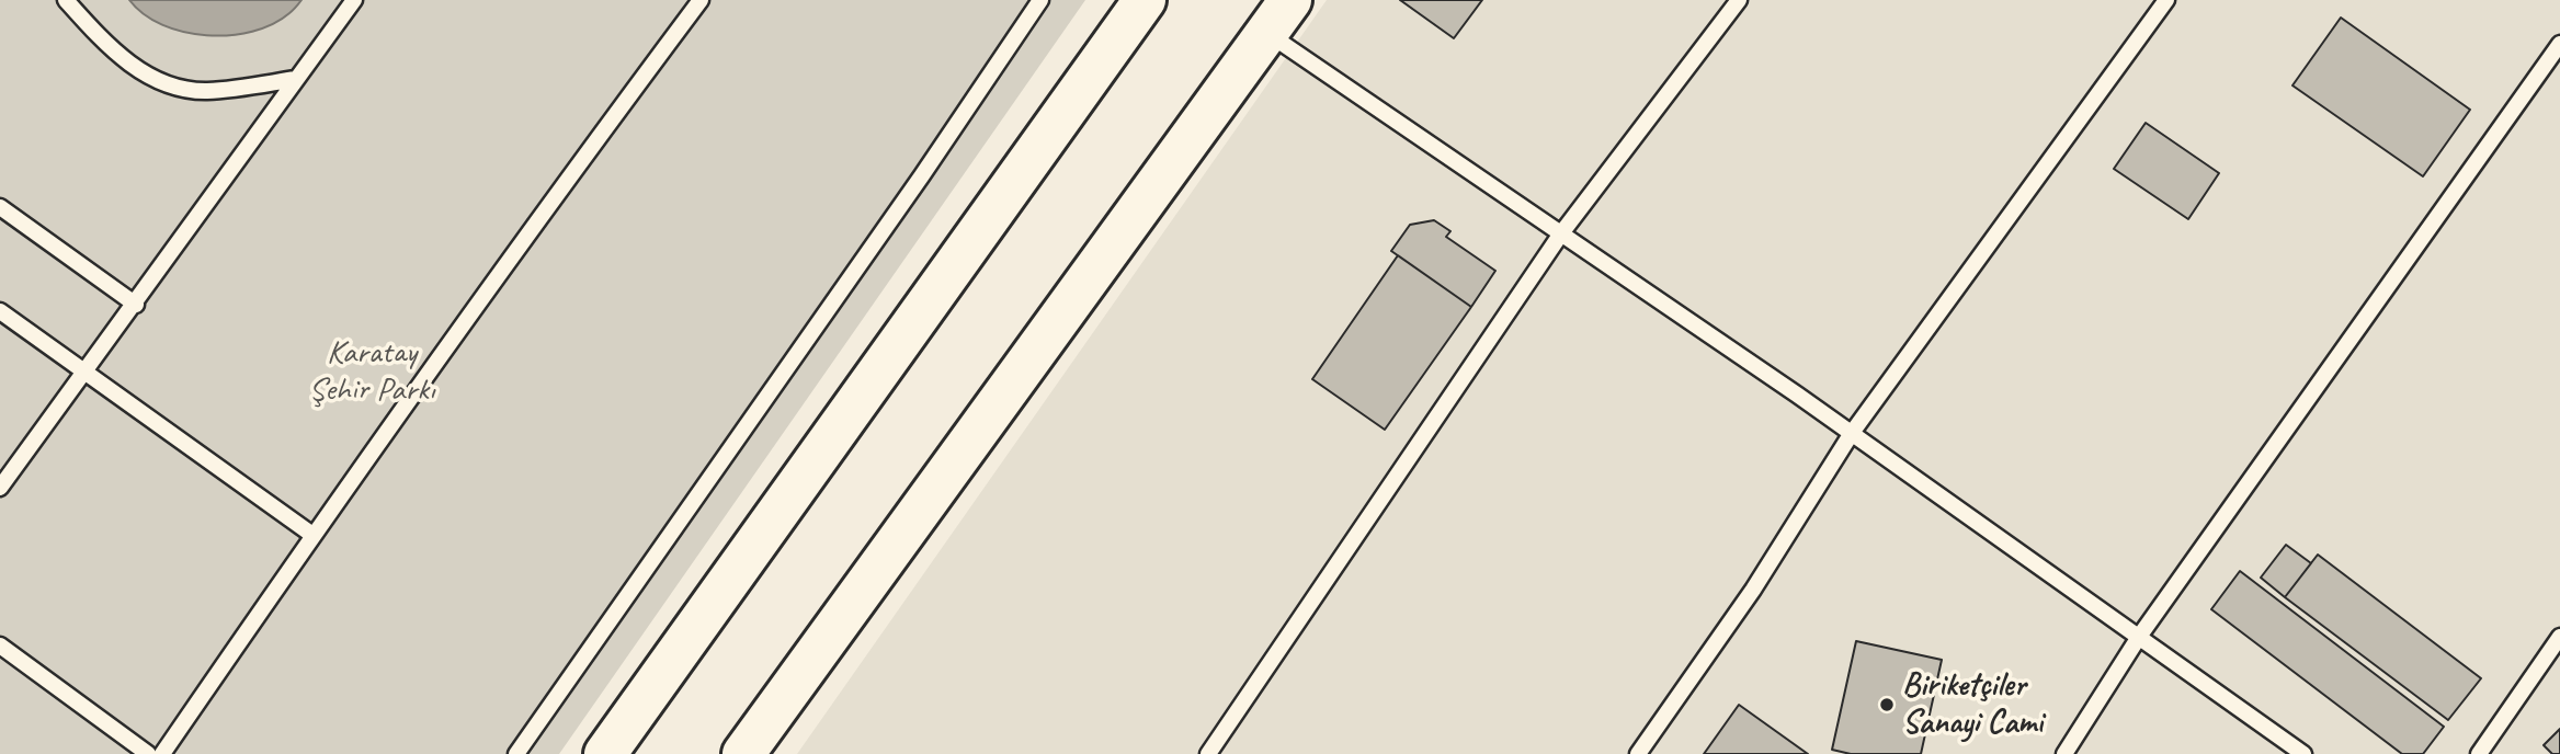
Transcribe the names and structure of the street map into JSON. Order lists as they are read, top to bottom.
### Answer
{
  "parks": ["Karatay Şehir Parkı"],
  "places": ["Biriketçiler Sanayi Cami"]
}
